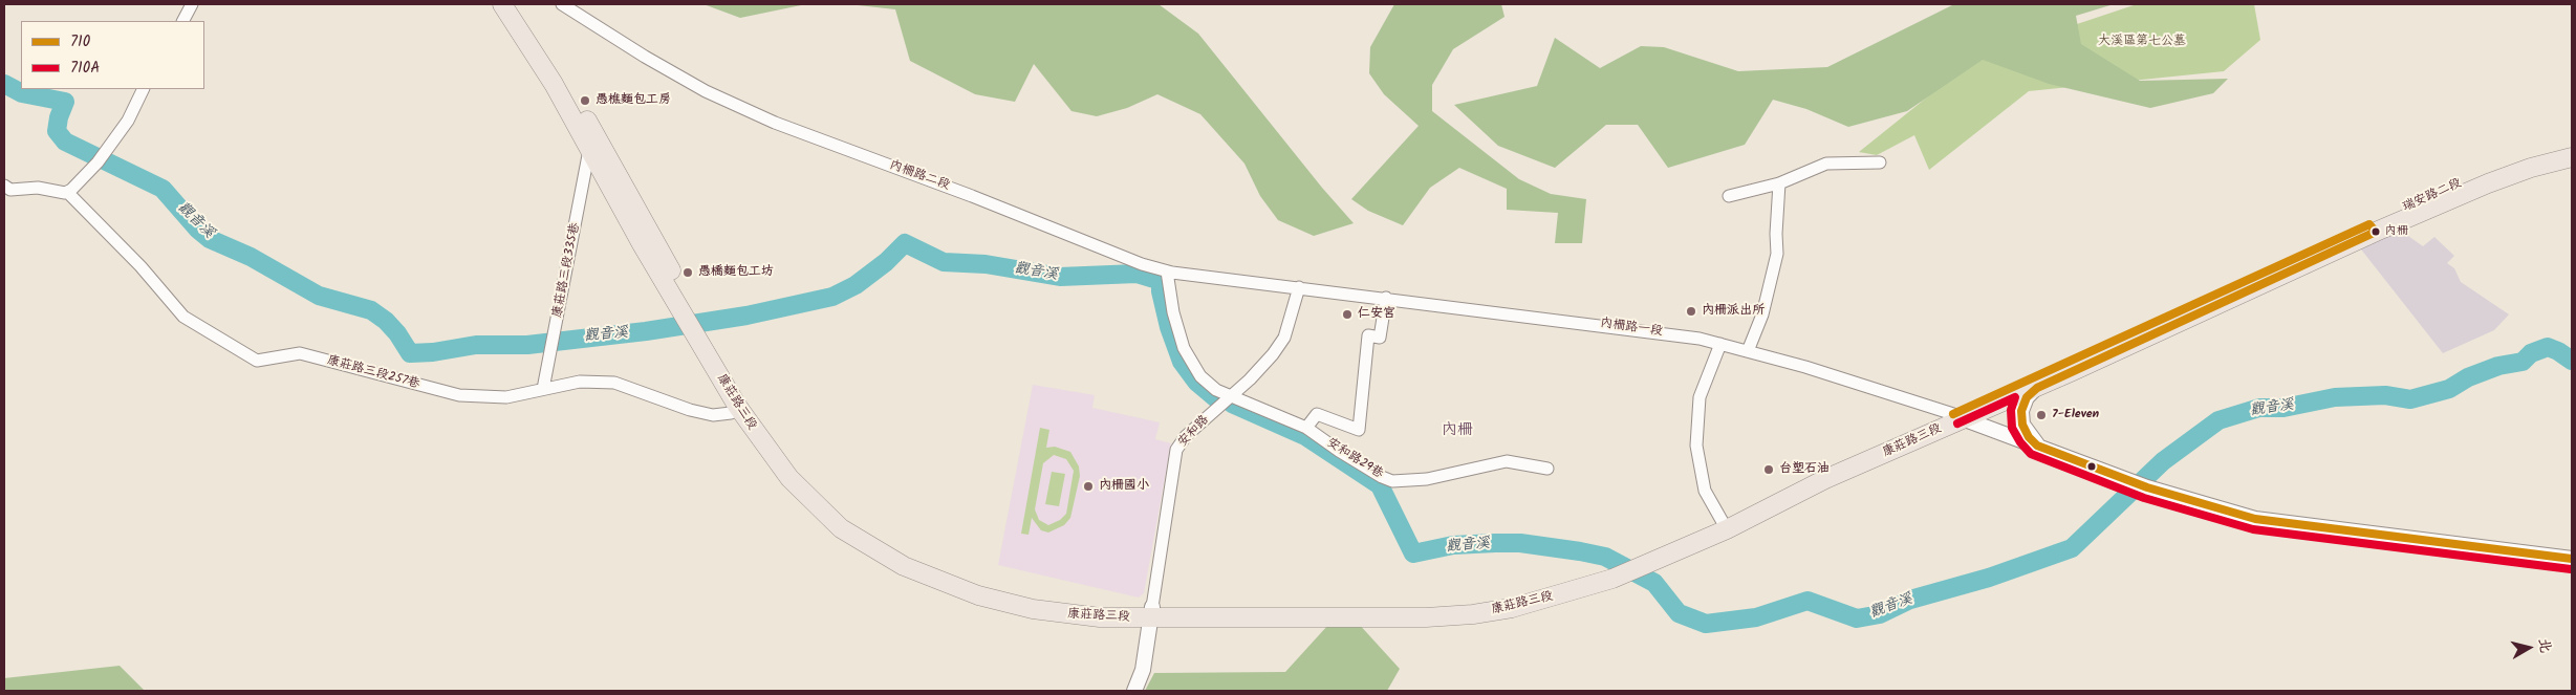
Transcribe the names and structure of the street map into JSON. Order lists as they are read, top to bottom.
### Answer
{
  "streets": {
    "main road": ["瑞安路二段", "康莊路三段"],
    "street": [
      "內柵路二段",
      "康莊路三段335巷",
      "內柵路一段",
      "康莊路三段257巷",
      "安和路",
      "安和路29巷"
    ]
  },
  "crossings": [
    ["內柵路二段", "內柵路一段"],
    ["內柵路二段", "安和路"],
    ["內柵路二段", "安和路29巷"],
    ["瑞安路二段", "內柵路一段"],
    ["瑞安路二段", "康莊路三段"],
    ["康莊路三段335巷", "康莊路三段257巷"],
    ["康莊路三段335巷", "康莊路三段"],
    ["內柵路一段", "康莊路三段"],
    ["內柵路一段", "安和路"],
    ["康莊路三段257巷", "康莊路三段"],
    ["康莊路三段", "安和路"],
    ["安和路", "安和路29巷"]
  ],
  "districts": ["內柵"],
  "water": ["觀音溪"],
  "parks": ["大溪區第七公墓"],
  "places": [
    "愚樵麵包工房",
    "內柵",
    "愚橋麵包工坊",
    "內柵派出所",
    "仁安宮",
    "7-Eleven",
    "台塑石油",
    "內柵國小"
  ],
  "lines": ["transit line 710", "transit line 710A"],
  "legend": ["710", "710A"],
  "north": "right"
}
